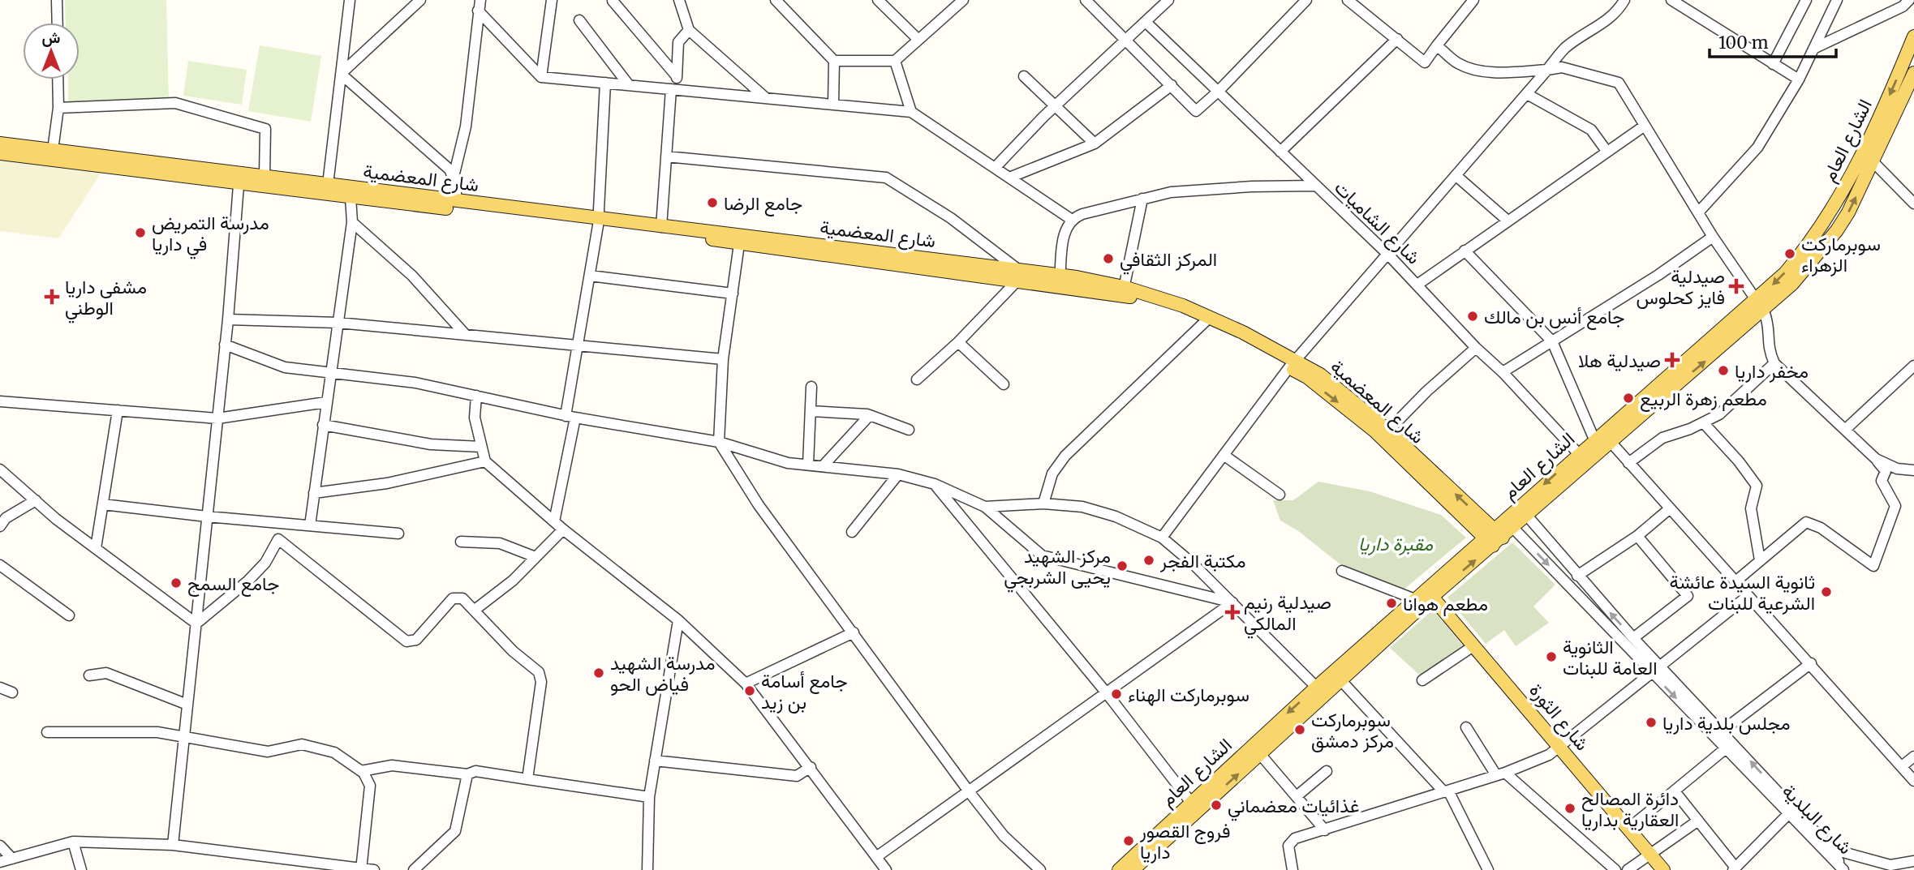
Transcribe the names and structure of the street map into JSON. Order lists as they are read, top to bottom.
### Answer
{
  "streets": {
    "main road": ["الشارع العام", "شارع المعضمية", "شارع الثورة"],
    "street": ["شارع الشاميات", "شارع البلدية"]
  },
  "crossings": [
    ["الشارع العام", "شارع المعضمية"],
    ["الشارع العام", "شارع الشاميات"],
    ["الشارع العام", "شارع الثورة"],
    ["الشارع العام", "شارع البلدية"]
  ],
  "parks": ["مقبرة داريا"],
  "places": {
    "other": [
      "جامع الرضا",
      "مدرسة التمريض في داريا",
      "سوبرماركت الزهراء",
      "المركز الثقافي",
      "جامع أنس بن مالك",
      "مخفر داريا",
      "مطعم زهرة الربيع",
      "مكتبة الفجر",
      "مركز الشهيد يحيى الشربجي",
      "جامع السمح",
      "ثانوية السيدة عائشة الشرعية للبنات",
      "مطعم هوانا",
      "الثانوية العامة للبنات",
      "مدرسة الشهيد فياض الحو",
      "جامع أسامة بن زيد",
      "سوبرماركت الهناء",
      "مجلس بلدية داريا",
      "سوبرماركت مركز دمشق",
      "غذائيات معضماني",
      "دائرة المصالح العقارية بداريا",
      "فروج القصور داريا"
    ],
    "health": [
      "صيدلية فايز كحلوس",
      "مشفى داريا الوطني",
      "صيدلية هلا",
      "صيدلية رنيم المالكي"
    ]
  },
  "scale_bar": "100 m",
  "north": "top"
}
